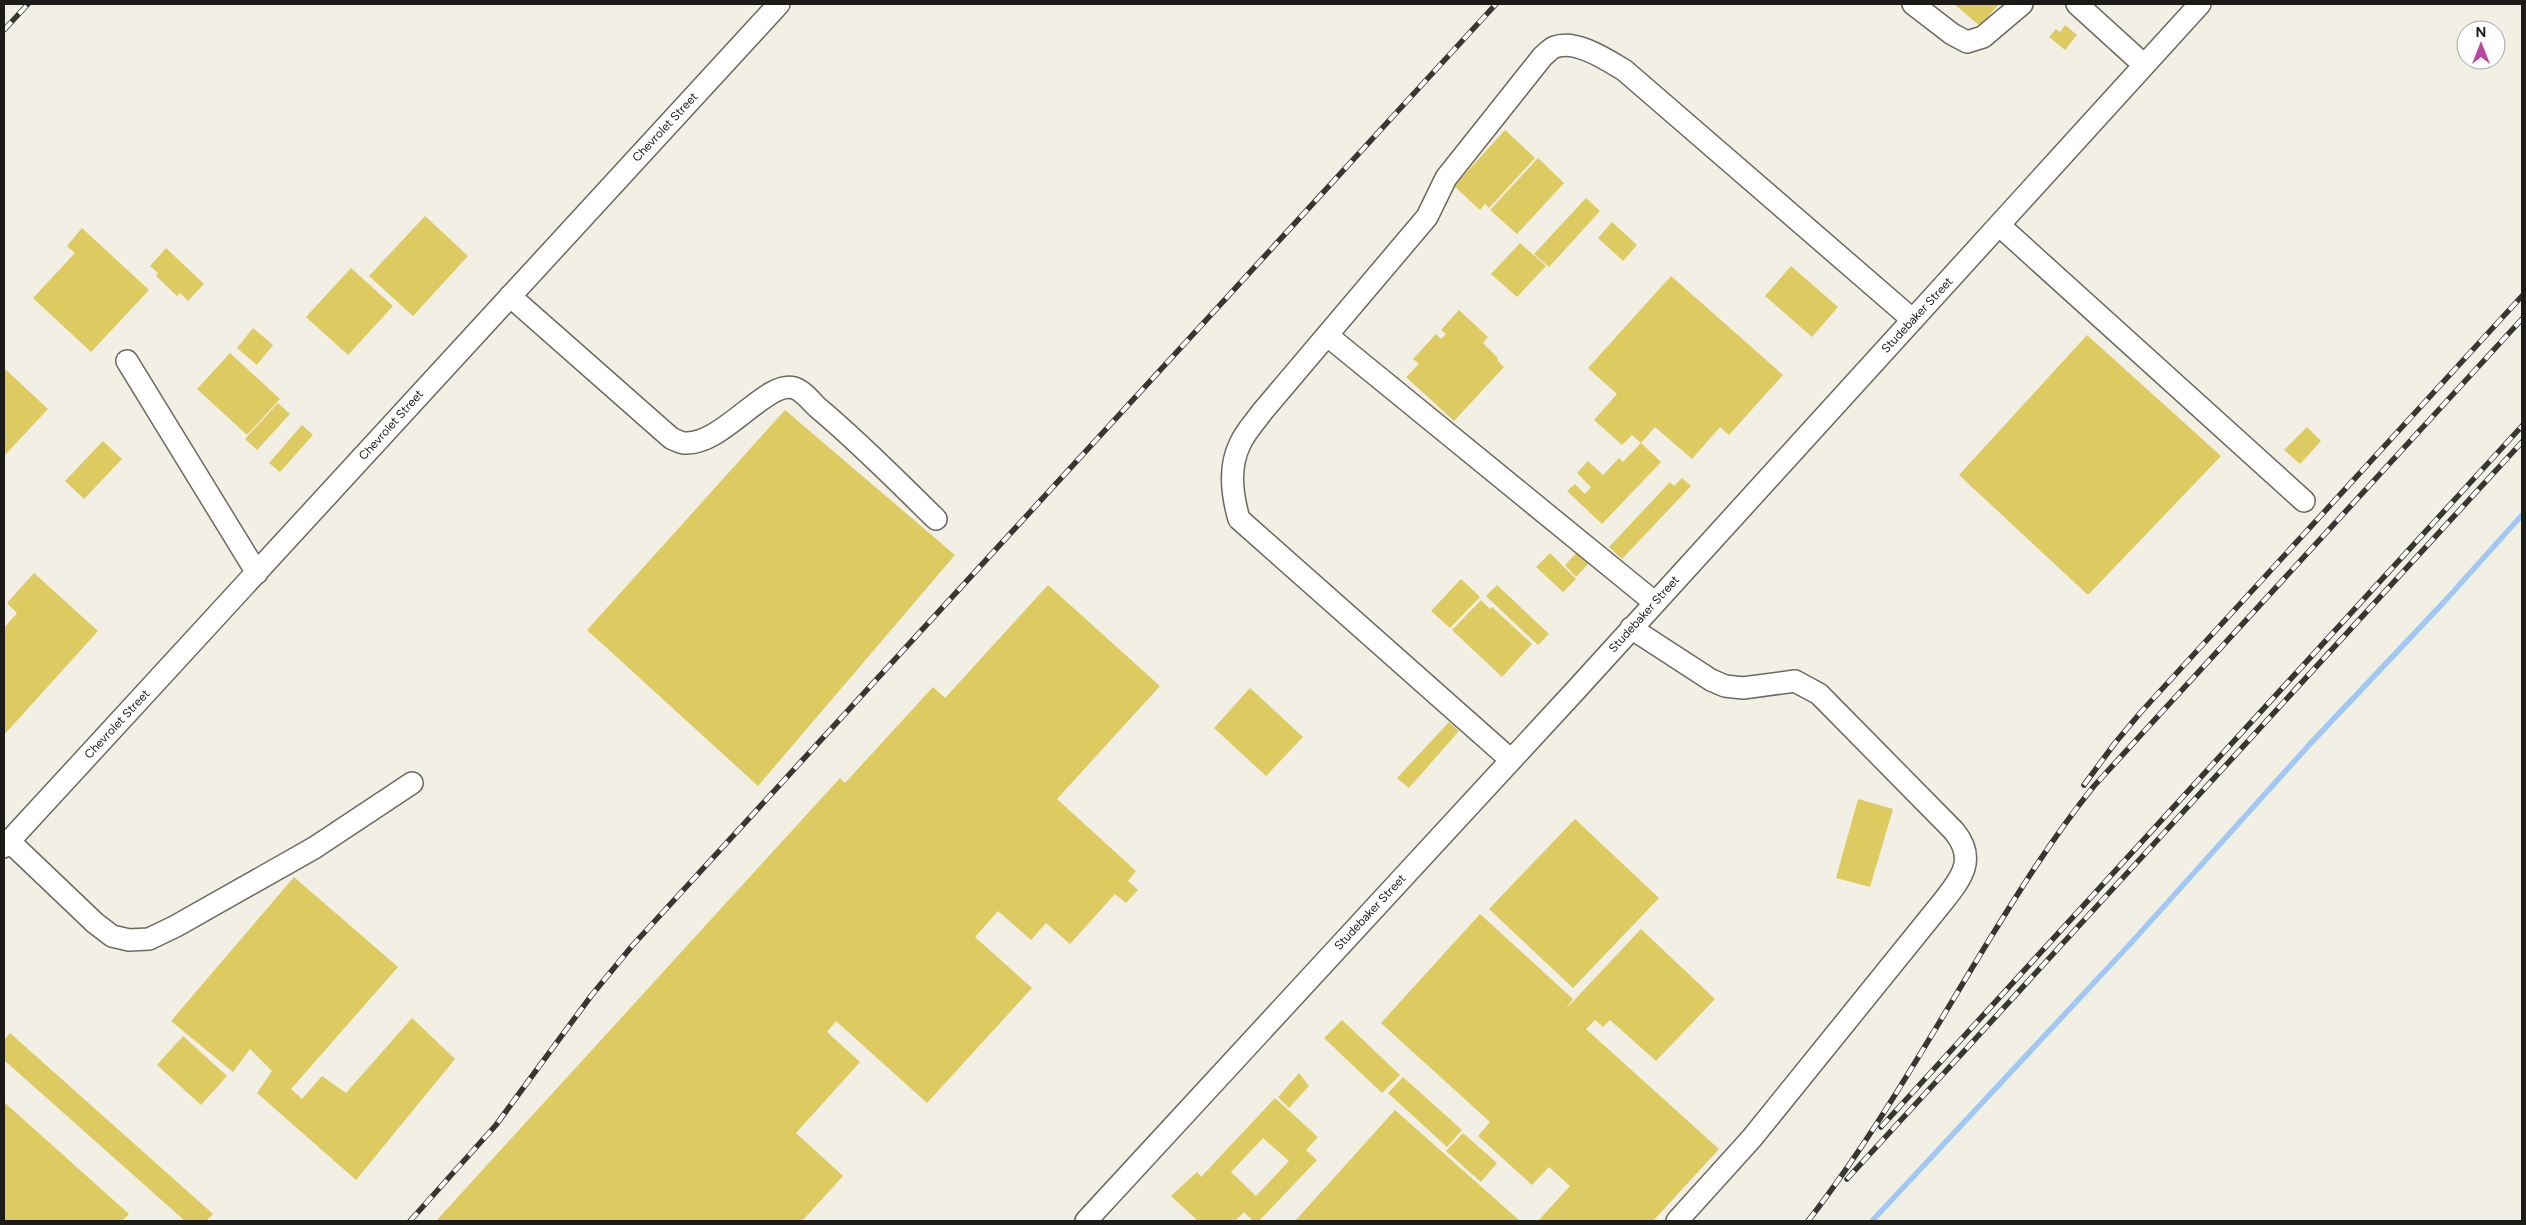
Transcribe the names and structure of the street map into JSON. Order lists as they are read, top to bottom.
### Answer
{
  "streets": {
    "lane": ["Chevrolet Street", "Studebaker Street"]
  },
  "north": "top"
}
